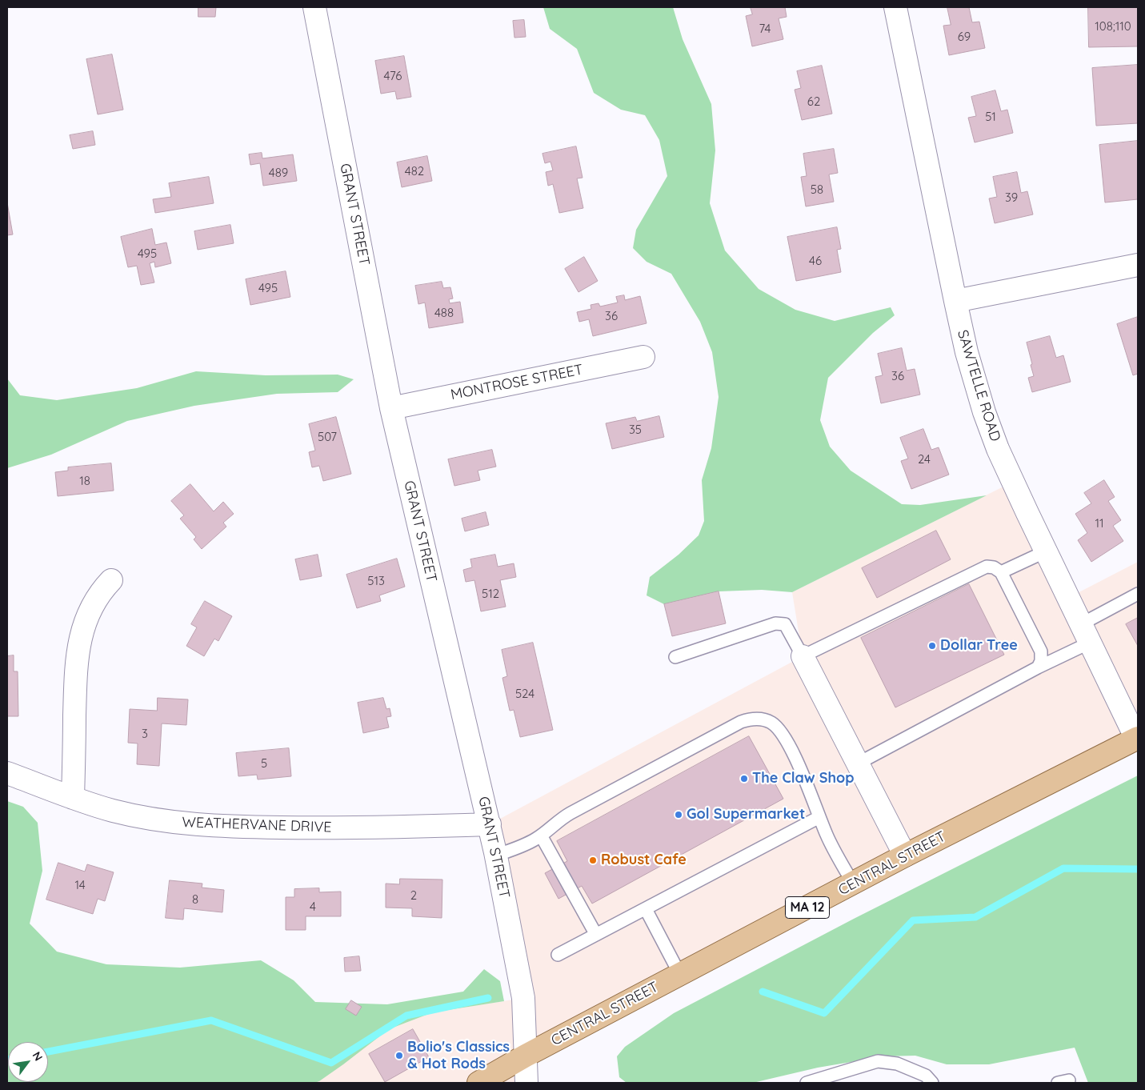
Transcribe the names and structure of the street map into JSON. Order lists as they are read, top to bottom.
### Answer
{
  "streets": {
    "main road": ["CENTRAL STREET", "MA 12"],
    "street": [
      "GRANT STREET",
      "MONTROSE STREET",
      "SAWTELLE ROAD",
      "WEATHERVANE DRIVE"
    ]
  },
  "crossings": [
    ["GRANT STREET", "MONTROSE STREET"],
    ["GRANT STREET", "WEATHERVANE DRIVE"],
    ["GRANT STREET", "CENTRAL STREET"],
    ["SAWTELLE ROAD", "CENTRAL STREET"]
  ],
  "places": [
    "Dollar Tree",
    "The Claw Shop",
    "Gol Supermarket",
    "Robust Cafe",
    "Bolio's Classics & Hot Rods"
  ],
  "house_numbers": [
    "108;110",
    "74",
    "69",
    "476",
    "62",
    "51",
    "482",
    "489",
    "58",
    "39",
    "495",
    "46",
    "495",
    "488",
    "36",
    "36",
    "35",
    "507",
    "24",
    "18",
    "11",
    "513",
    "512",
    "524",
    "3",
    "5",
    "14",
    "2",
    "8",
    "4"
  ],
  "north": "top right"
}
